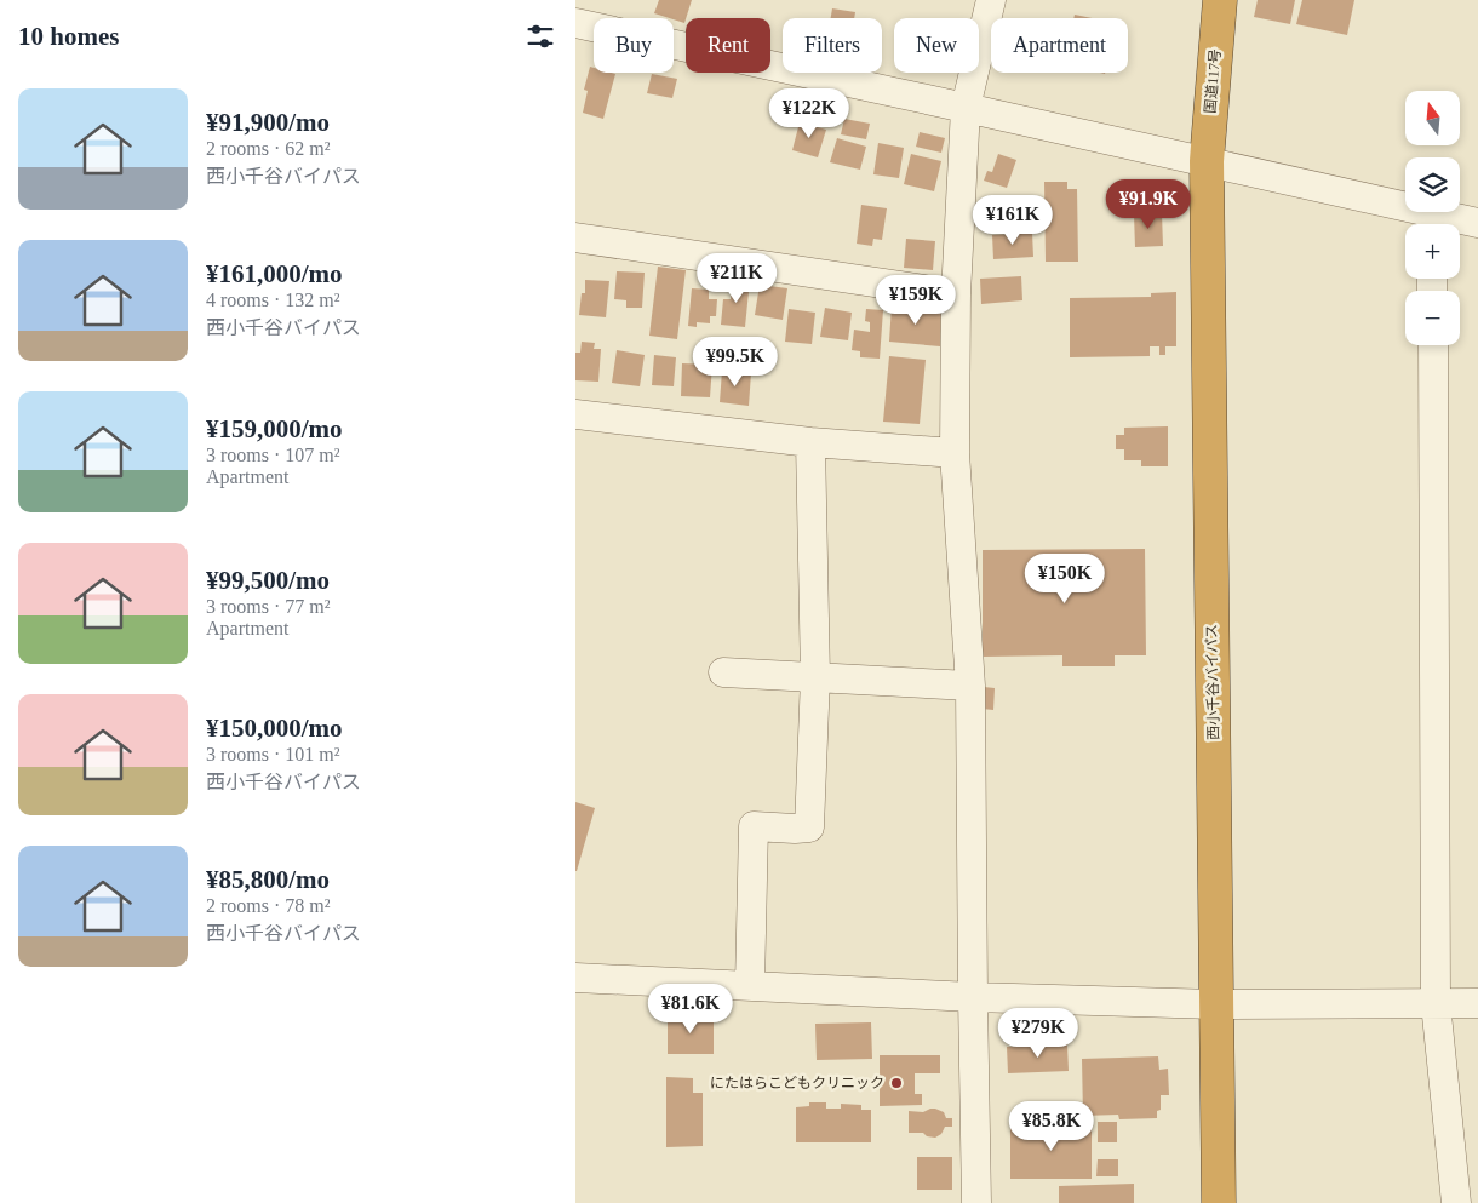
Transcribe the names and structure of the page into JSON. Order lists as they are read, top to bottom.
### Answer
{
  "streets": {
    "highway": ["国道117号", "西小千谷バイパス"]
  },
  "crossings": [
    ["国道117号", "西小千谷バイパス"]
  ],
  "places": ["にたはらこどもクリニック"],
  "north": "top",
  "page": {
    "heading": "10 homes",
    "chip": [
      "Buy",
      "Rent",
      "Filters",
      "New",
      "Apartment"
    ],
    "list": [
      {
        "name": "¥91,900/mo",
        "note": "2 rooms · 62 m² · 西小千谷バイパス"
      },
      {
        "name": "¥161,000/mo",
        "note": "4 rooms · 132 m² · 西小千谷バイパス"
      },
      {
        "name": "¥159,000/mo",
        "note": "3 rooms · 107 m² · Apartment"
      },
      {
        "name": "¥99,500/mo",
        "note": "3 rooms · 77 m² · Apartment"
      },
      {
        "name": "¥150,000/mo",
        "note": "3 rooms · 101 m² · 西小千谷バイパス"
      },
      {
        "name": "¥85,800/mo",
        "note": "2 rooms · 78 m² · 西小千谷バイパス"
      }
    ],
    "price": [
      "¥122K",
      "¥91.9K",
      "¥161K",
      "¥211K",
      "¥159K",
      "¥99.5K",
      "¥150K",
      "¥81.6K",
      "¥279K",
      "¥85.8K"
    ],
    "map_buttons": ["+", "−"]
  }
}
